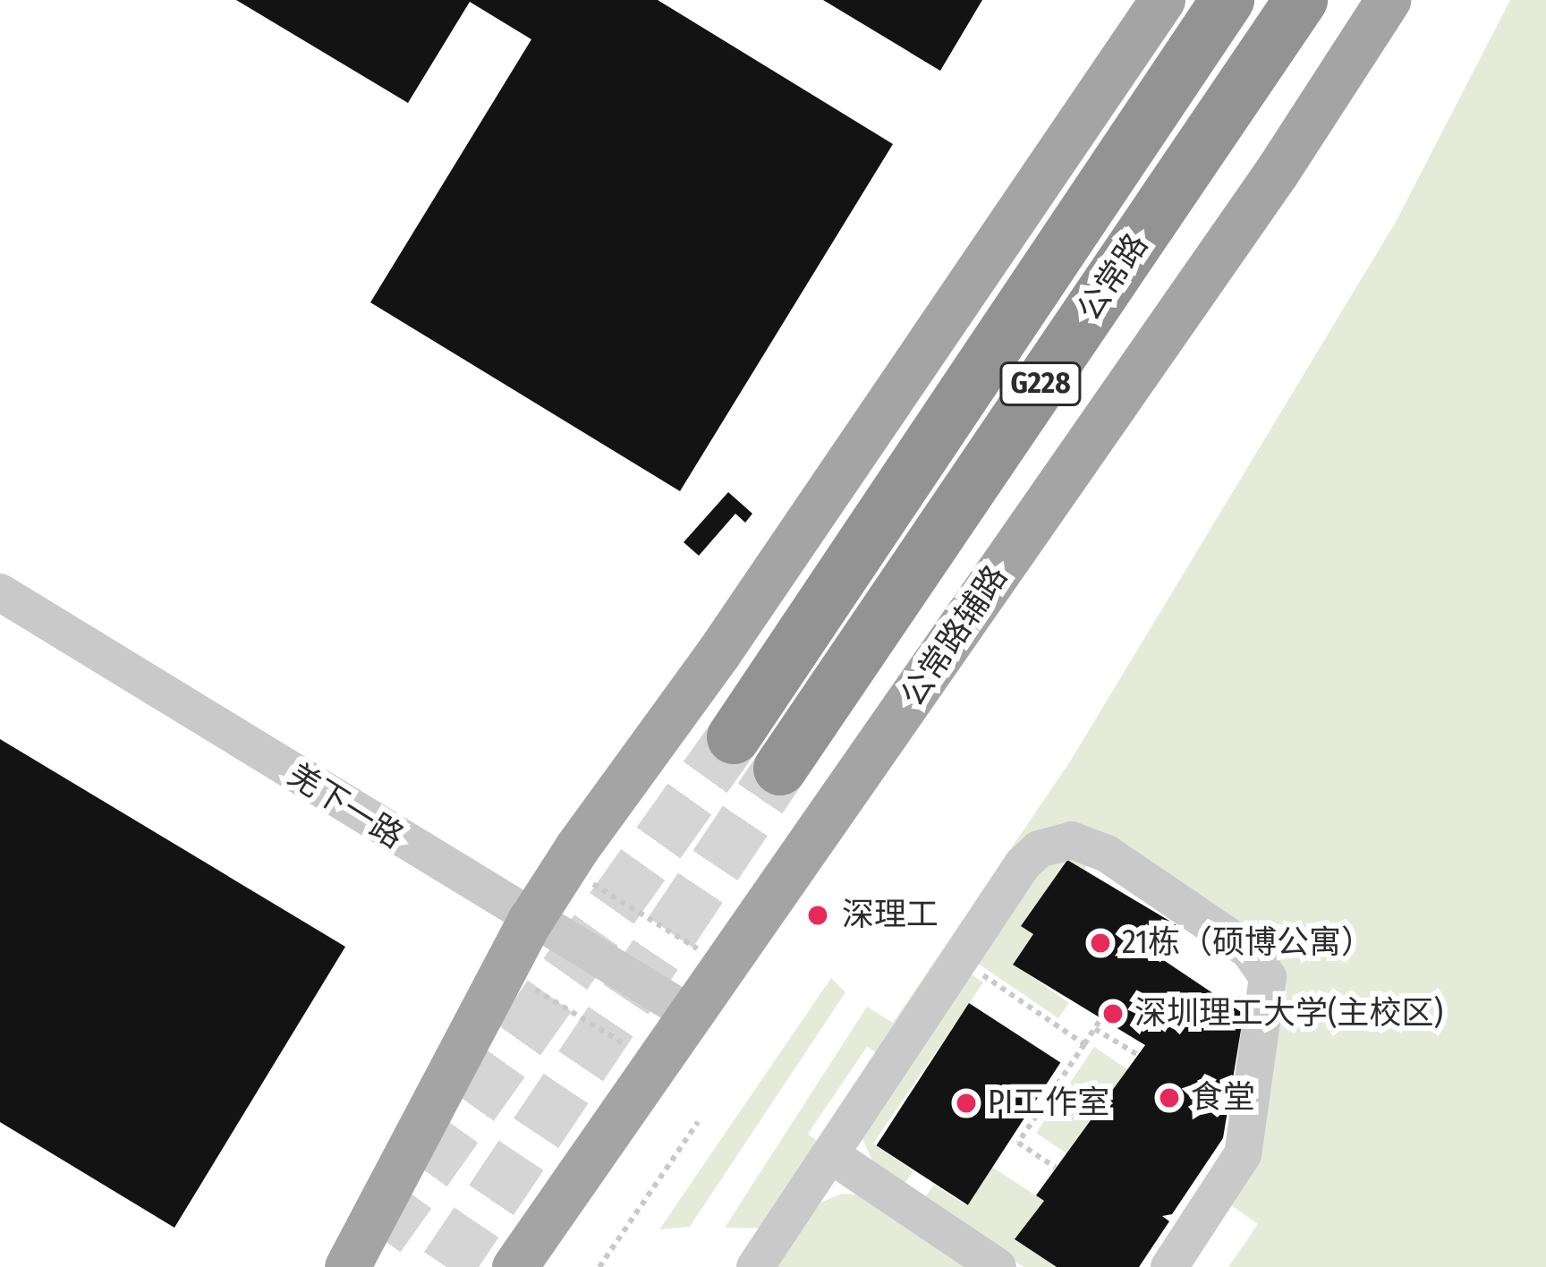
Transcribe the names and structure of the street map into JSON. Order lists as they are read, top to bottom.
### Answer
{
  "streets": {
    "highway": ["公常路", "G228"],
    "main road": ["公常路辅路"],
    "street": ["羌下一路"]
  },
  "crossings": [
    ["公常路辅路", "羌下一路"]
  ],
  "places": [
    "深理工",
    "21栋（硕博公寓）",
    "深圳理工大学(主校区)",
    "食堂",
    "PI工作室"
  ]
}
